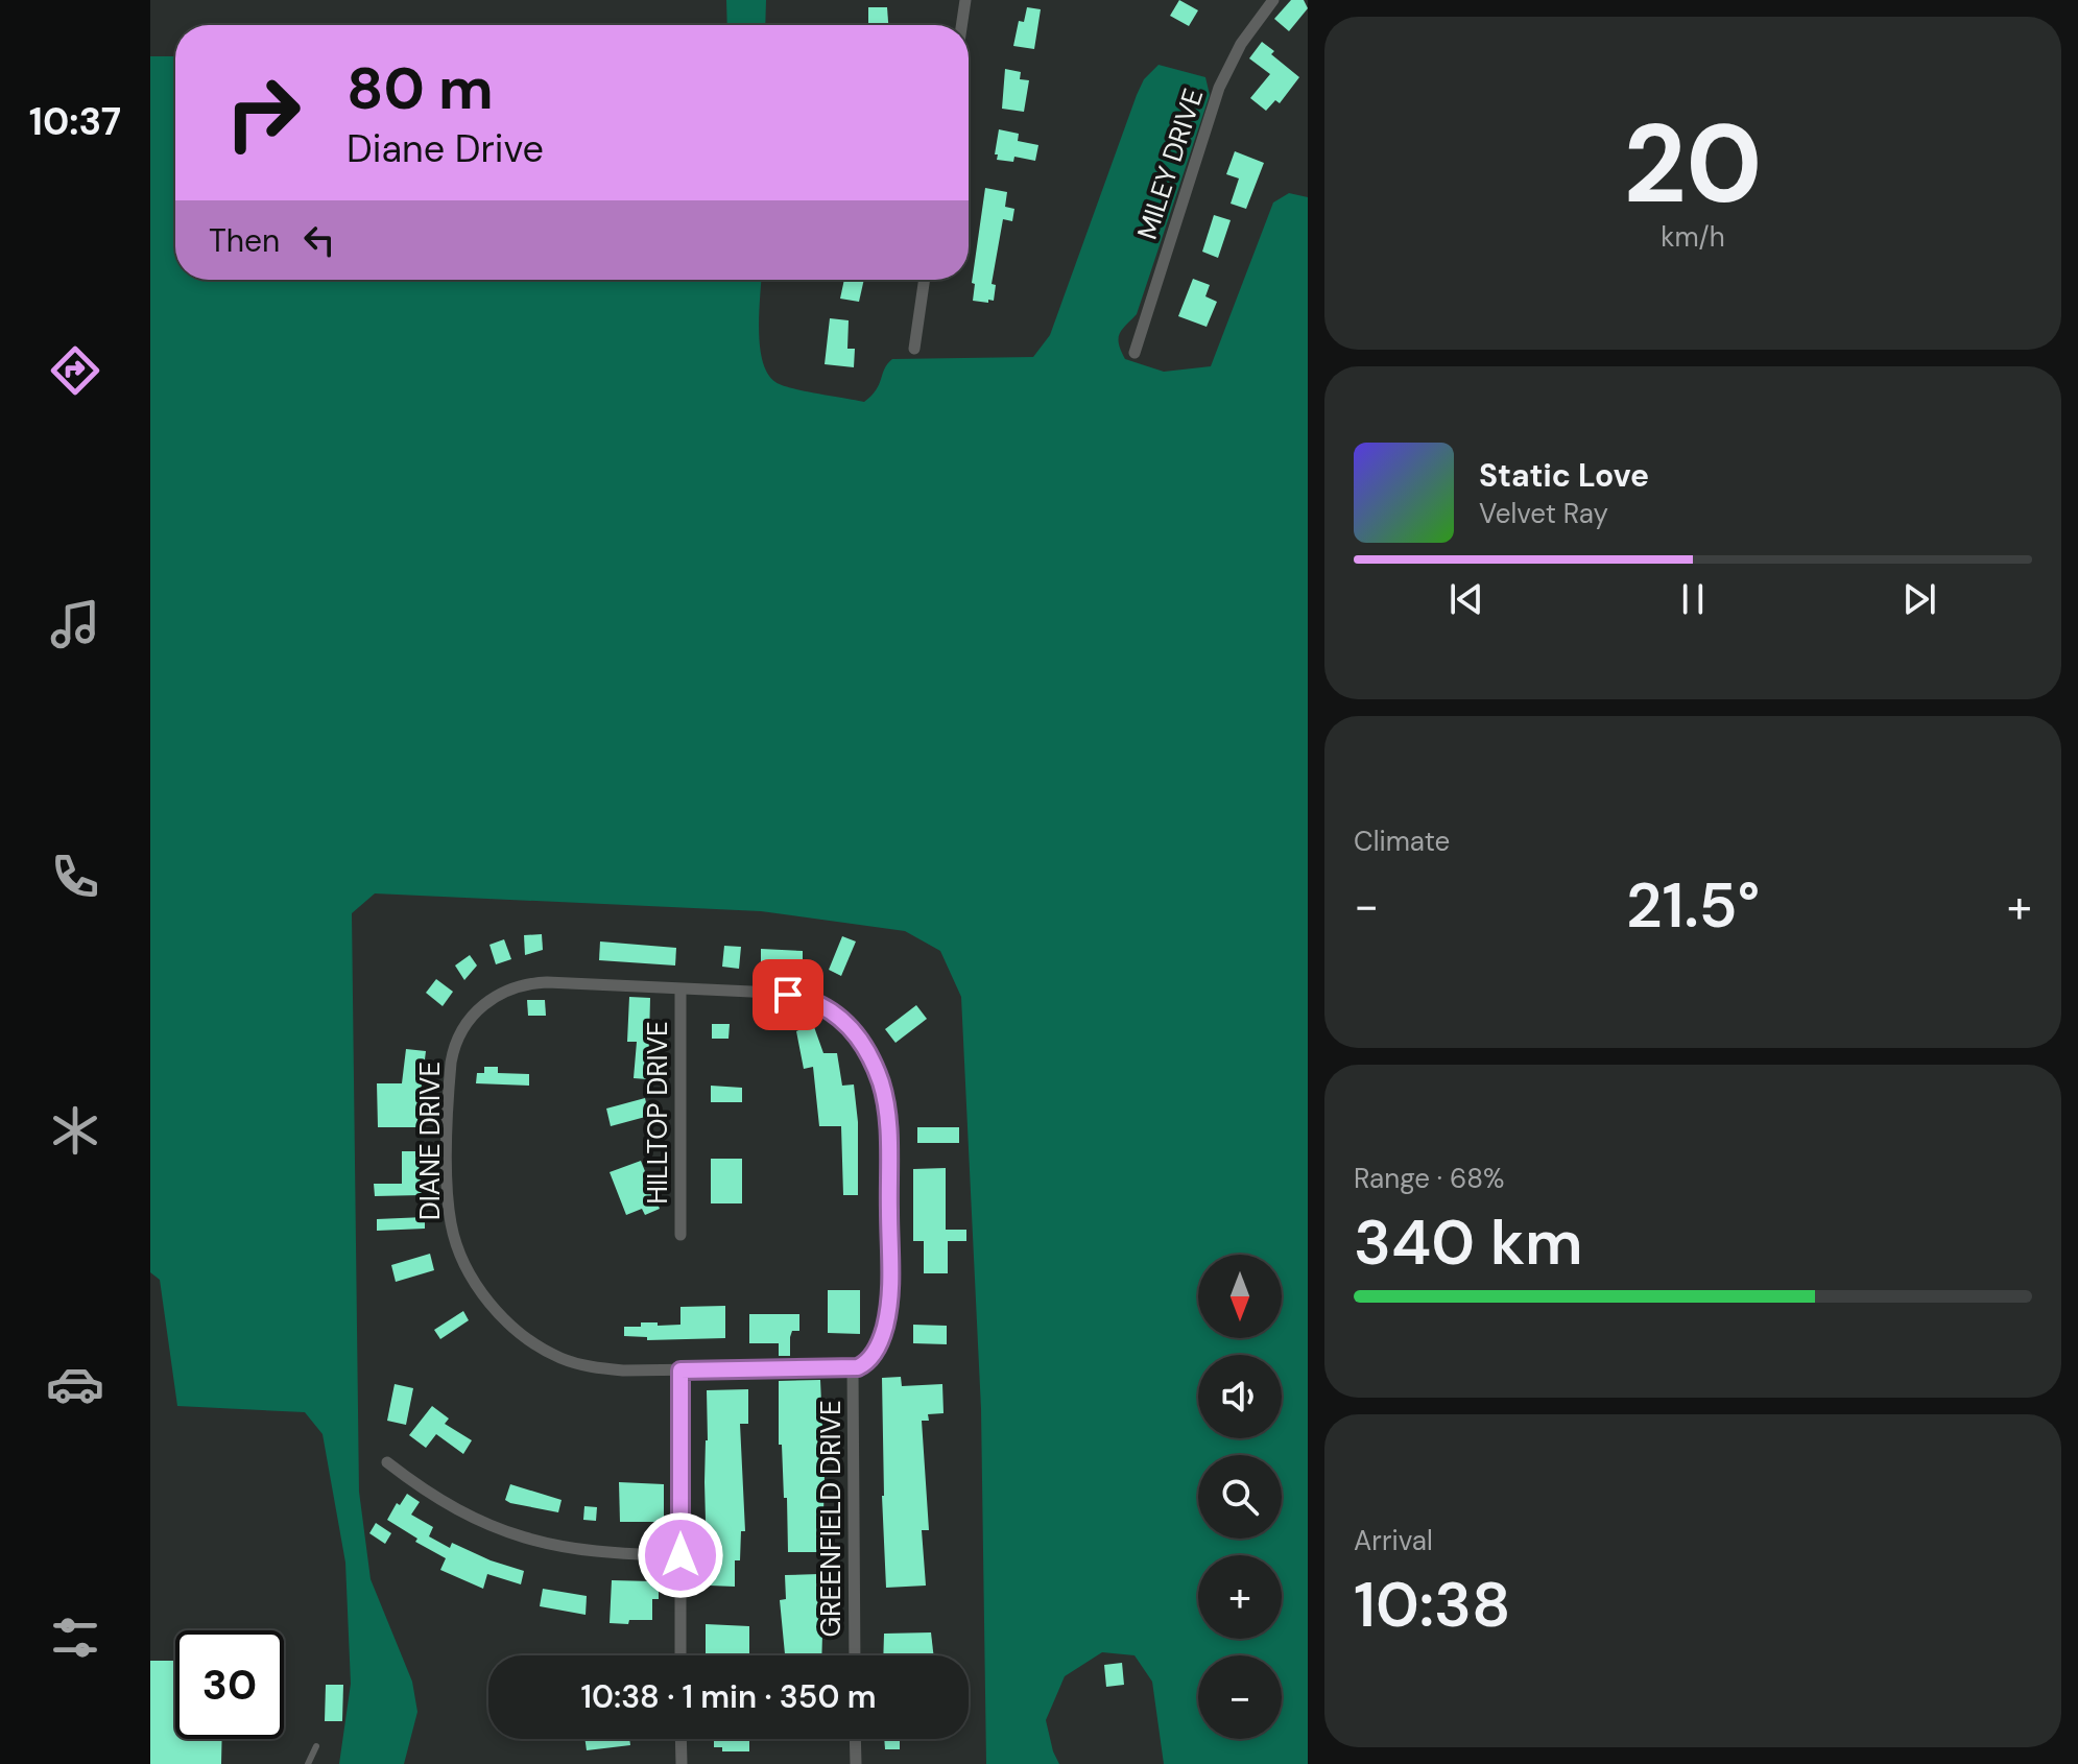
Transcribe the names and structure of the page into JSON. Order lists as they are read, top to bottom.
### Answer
{
  "streets": {
    "street": [
      "MILEY DRIVE",
      "HILLTOP DRIVE",
      "DIANE DRIVE",
      "GREENFIELD DRIVE"
    ]
  },
  "crossings": [
    ["HILLTOP DRIVE", "DIANE DRIVE"],
    ["DIANE DRIVE", "GREENFIELD DRIVE"]
  ],
  "north": "bottom",
  "page": {
    "tabs": "10:37",
    "tile": [
      ["20", "km/h"],
      "Climate",
      ["Range · 68%", "340 km"],
      ["Arrival", "10:38"]
    ],
    "turn": ["80 m", "Diane Drive"],
    "then": "Then",
    "song": ["Static Love", "Velvet Ray"],
    "heat": ["−", "21.5°", "+"],
    "map_buttons": ["+", "−"],
    "limit": "30",
    "trip": "10:38 · 1 min · 350 m"
  }
}
